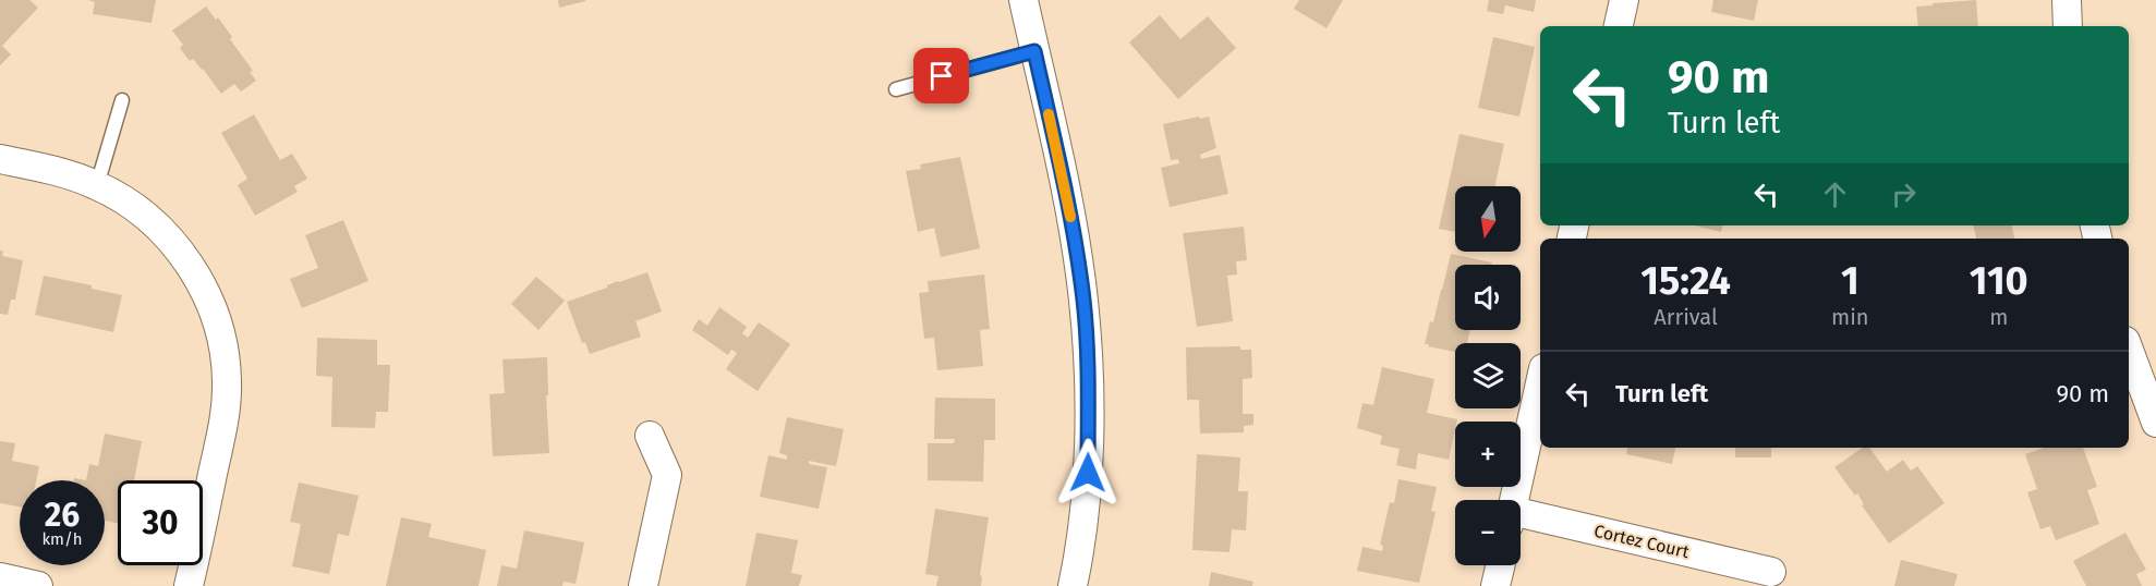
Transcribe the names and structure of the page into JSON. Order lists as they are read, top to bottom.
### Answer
{
  "streets": {
    "street": ["Cortez Court"]
  },
  "north": "bottom",
  "page": {
    "turn": ["90 m", "Turn left"],
    "map_buttons": ["+", "−"],
    "eta": [
      "15:24",
      "Arrival",
      "1",
      "min",
      "110",
      "m"
    ],
    "list": [
      {
        "name": "Turn left",
        "value": "90 m"
      }
    ],
    "speed": "26 km/h",
    "limit": "30"
  }
}
